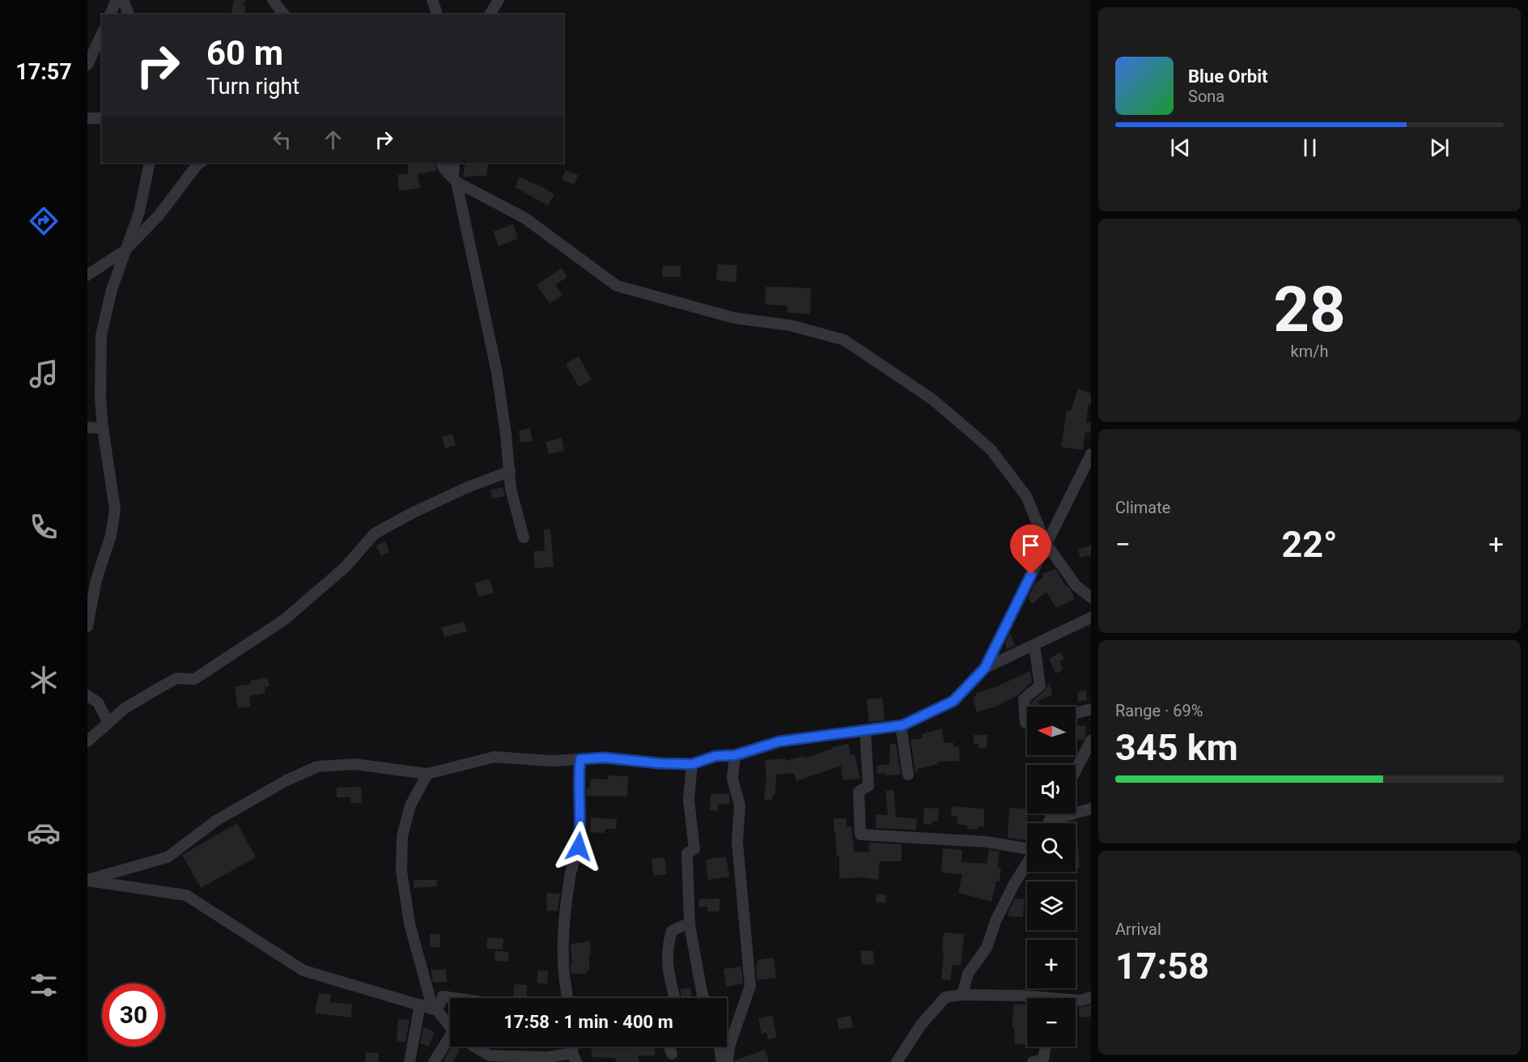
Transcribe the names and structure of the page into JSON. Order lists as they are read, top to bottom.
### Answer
{
  "north": "left",
  "page": {
    "tabs": "17:57",
    "turn": ["60 m", "Turn right"],
    "song": ["Blue Orbit", "Sona"],
    "tile": [
      ["28", "km/h"],
      "Climate",
      ["Range · 69%", "345 km"],
      ["Arrival", "17:58"]
    ],
    "heat": ["−", "22°", "+"],
    "map_buttons": ["+", "−"],
    "limit": "30",
    "trip": "17:58 · 1 min · 400 m"
  }
}
